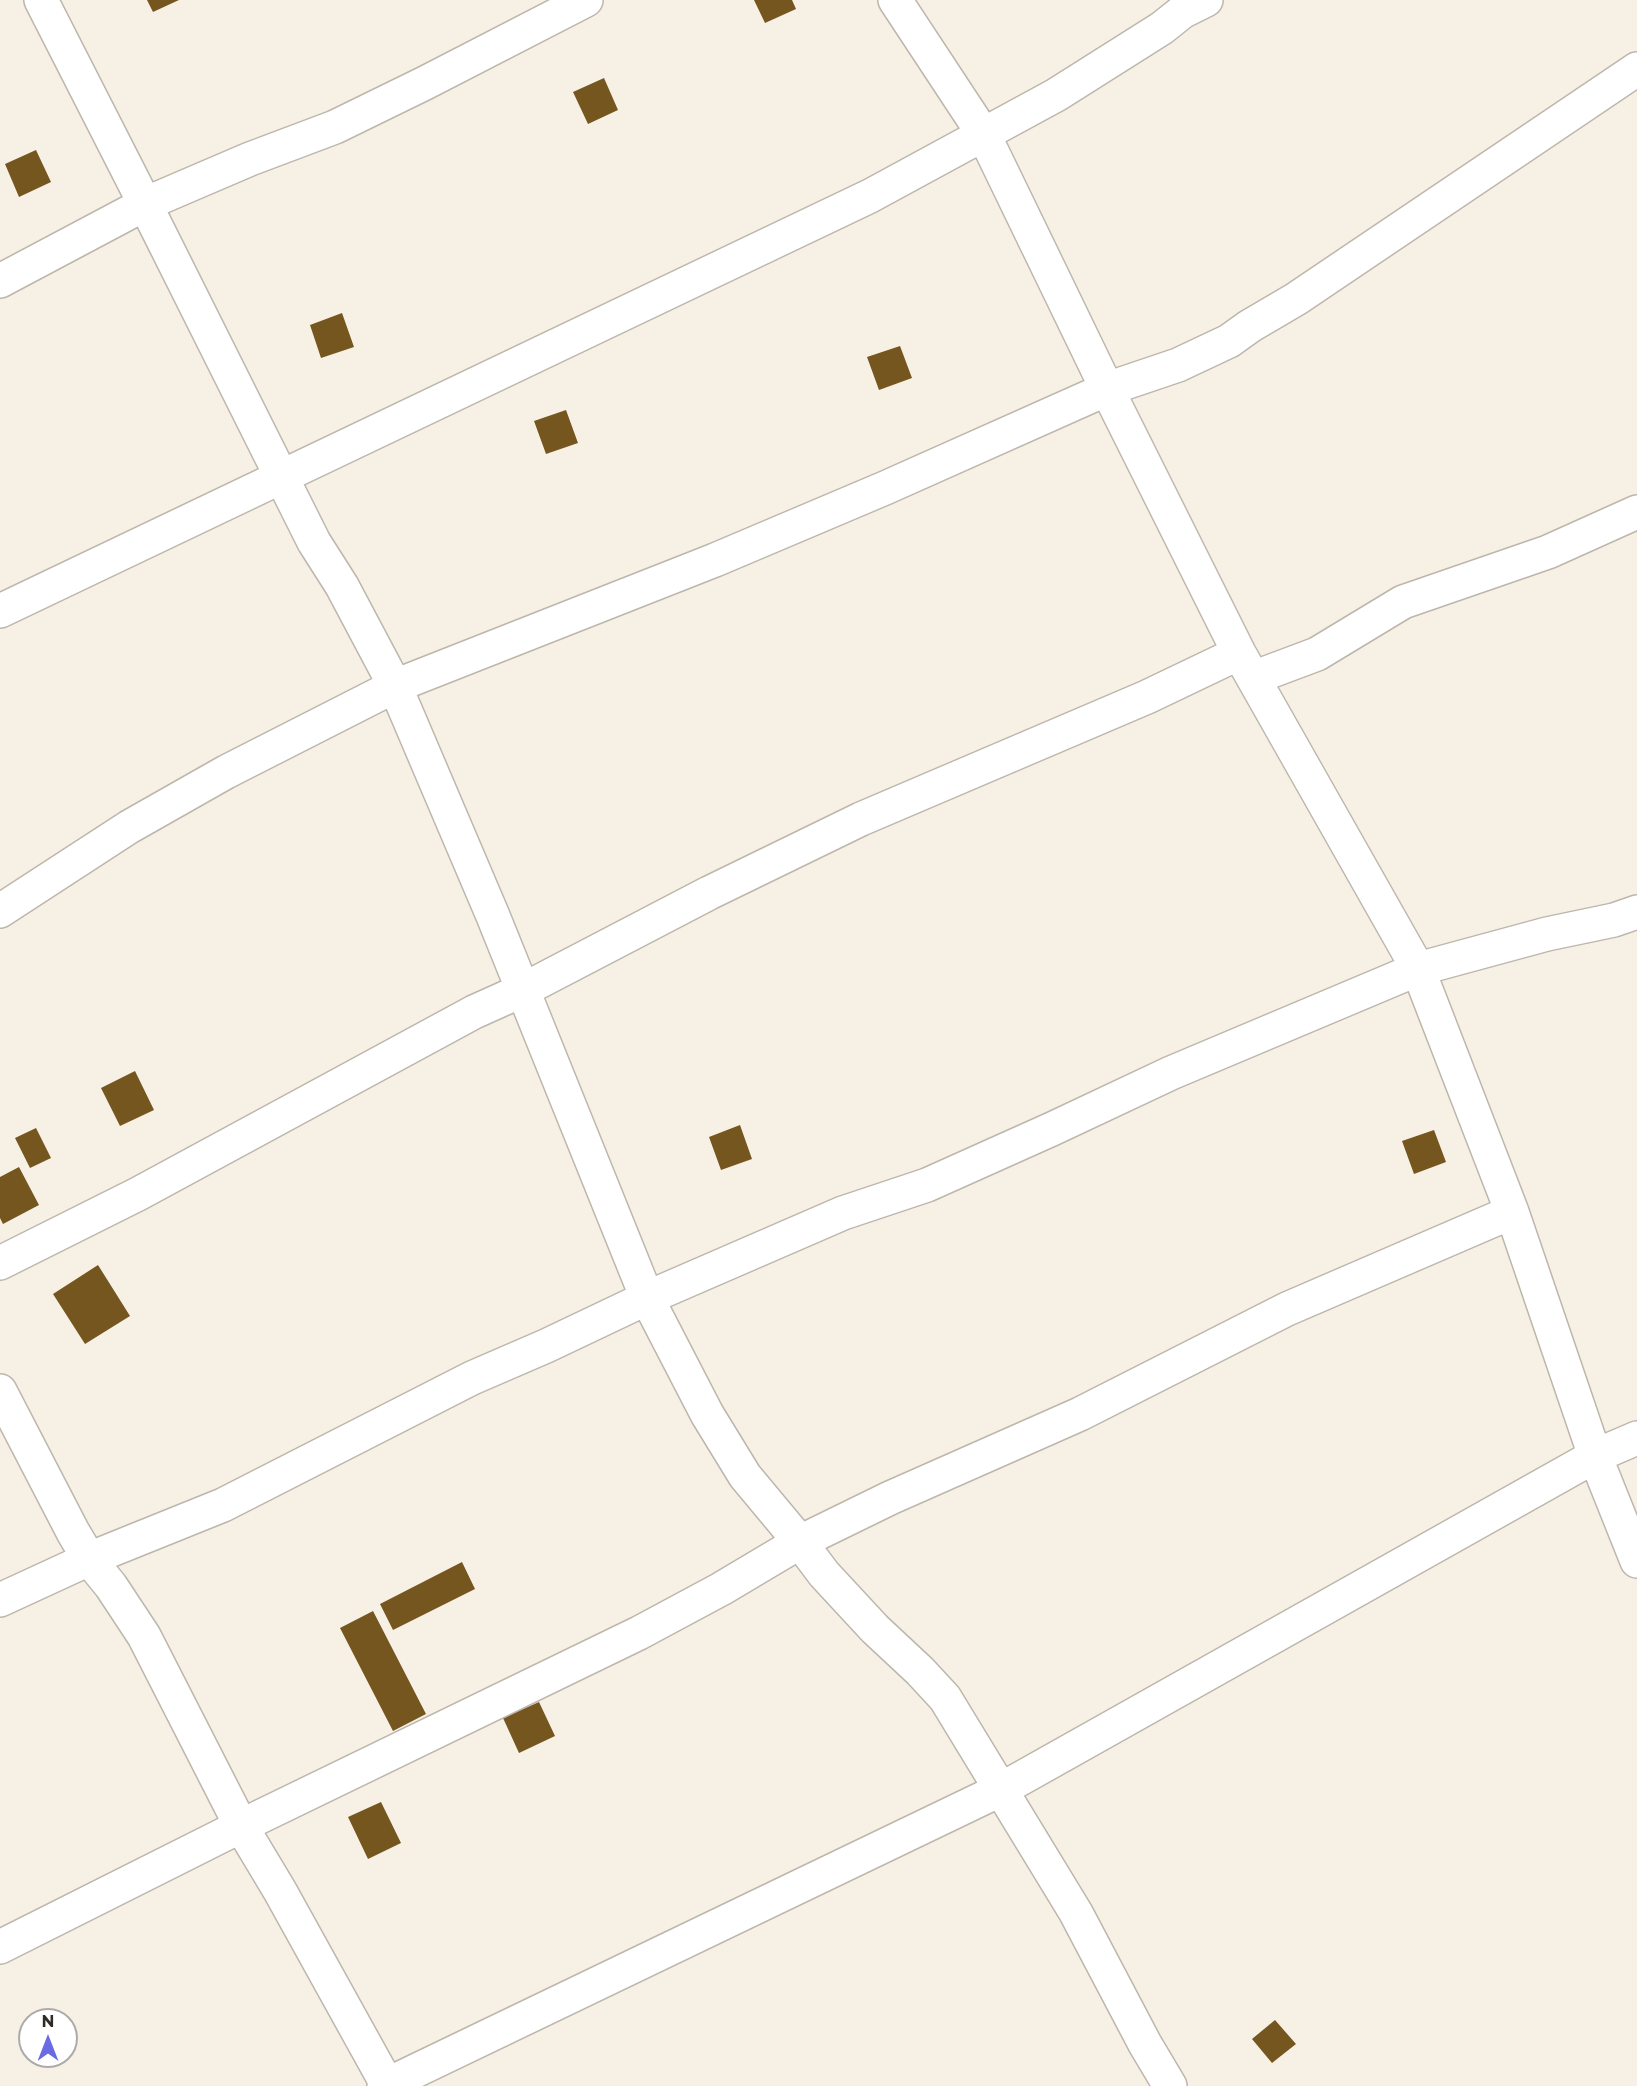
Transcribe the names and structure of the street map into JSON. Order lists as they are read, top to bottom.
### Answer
{
  "north": "top"
}
